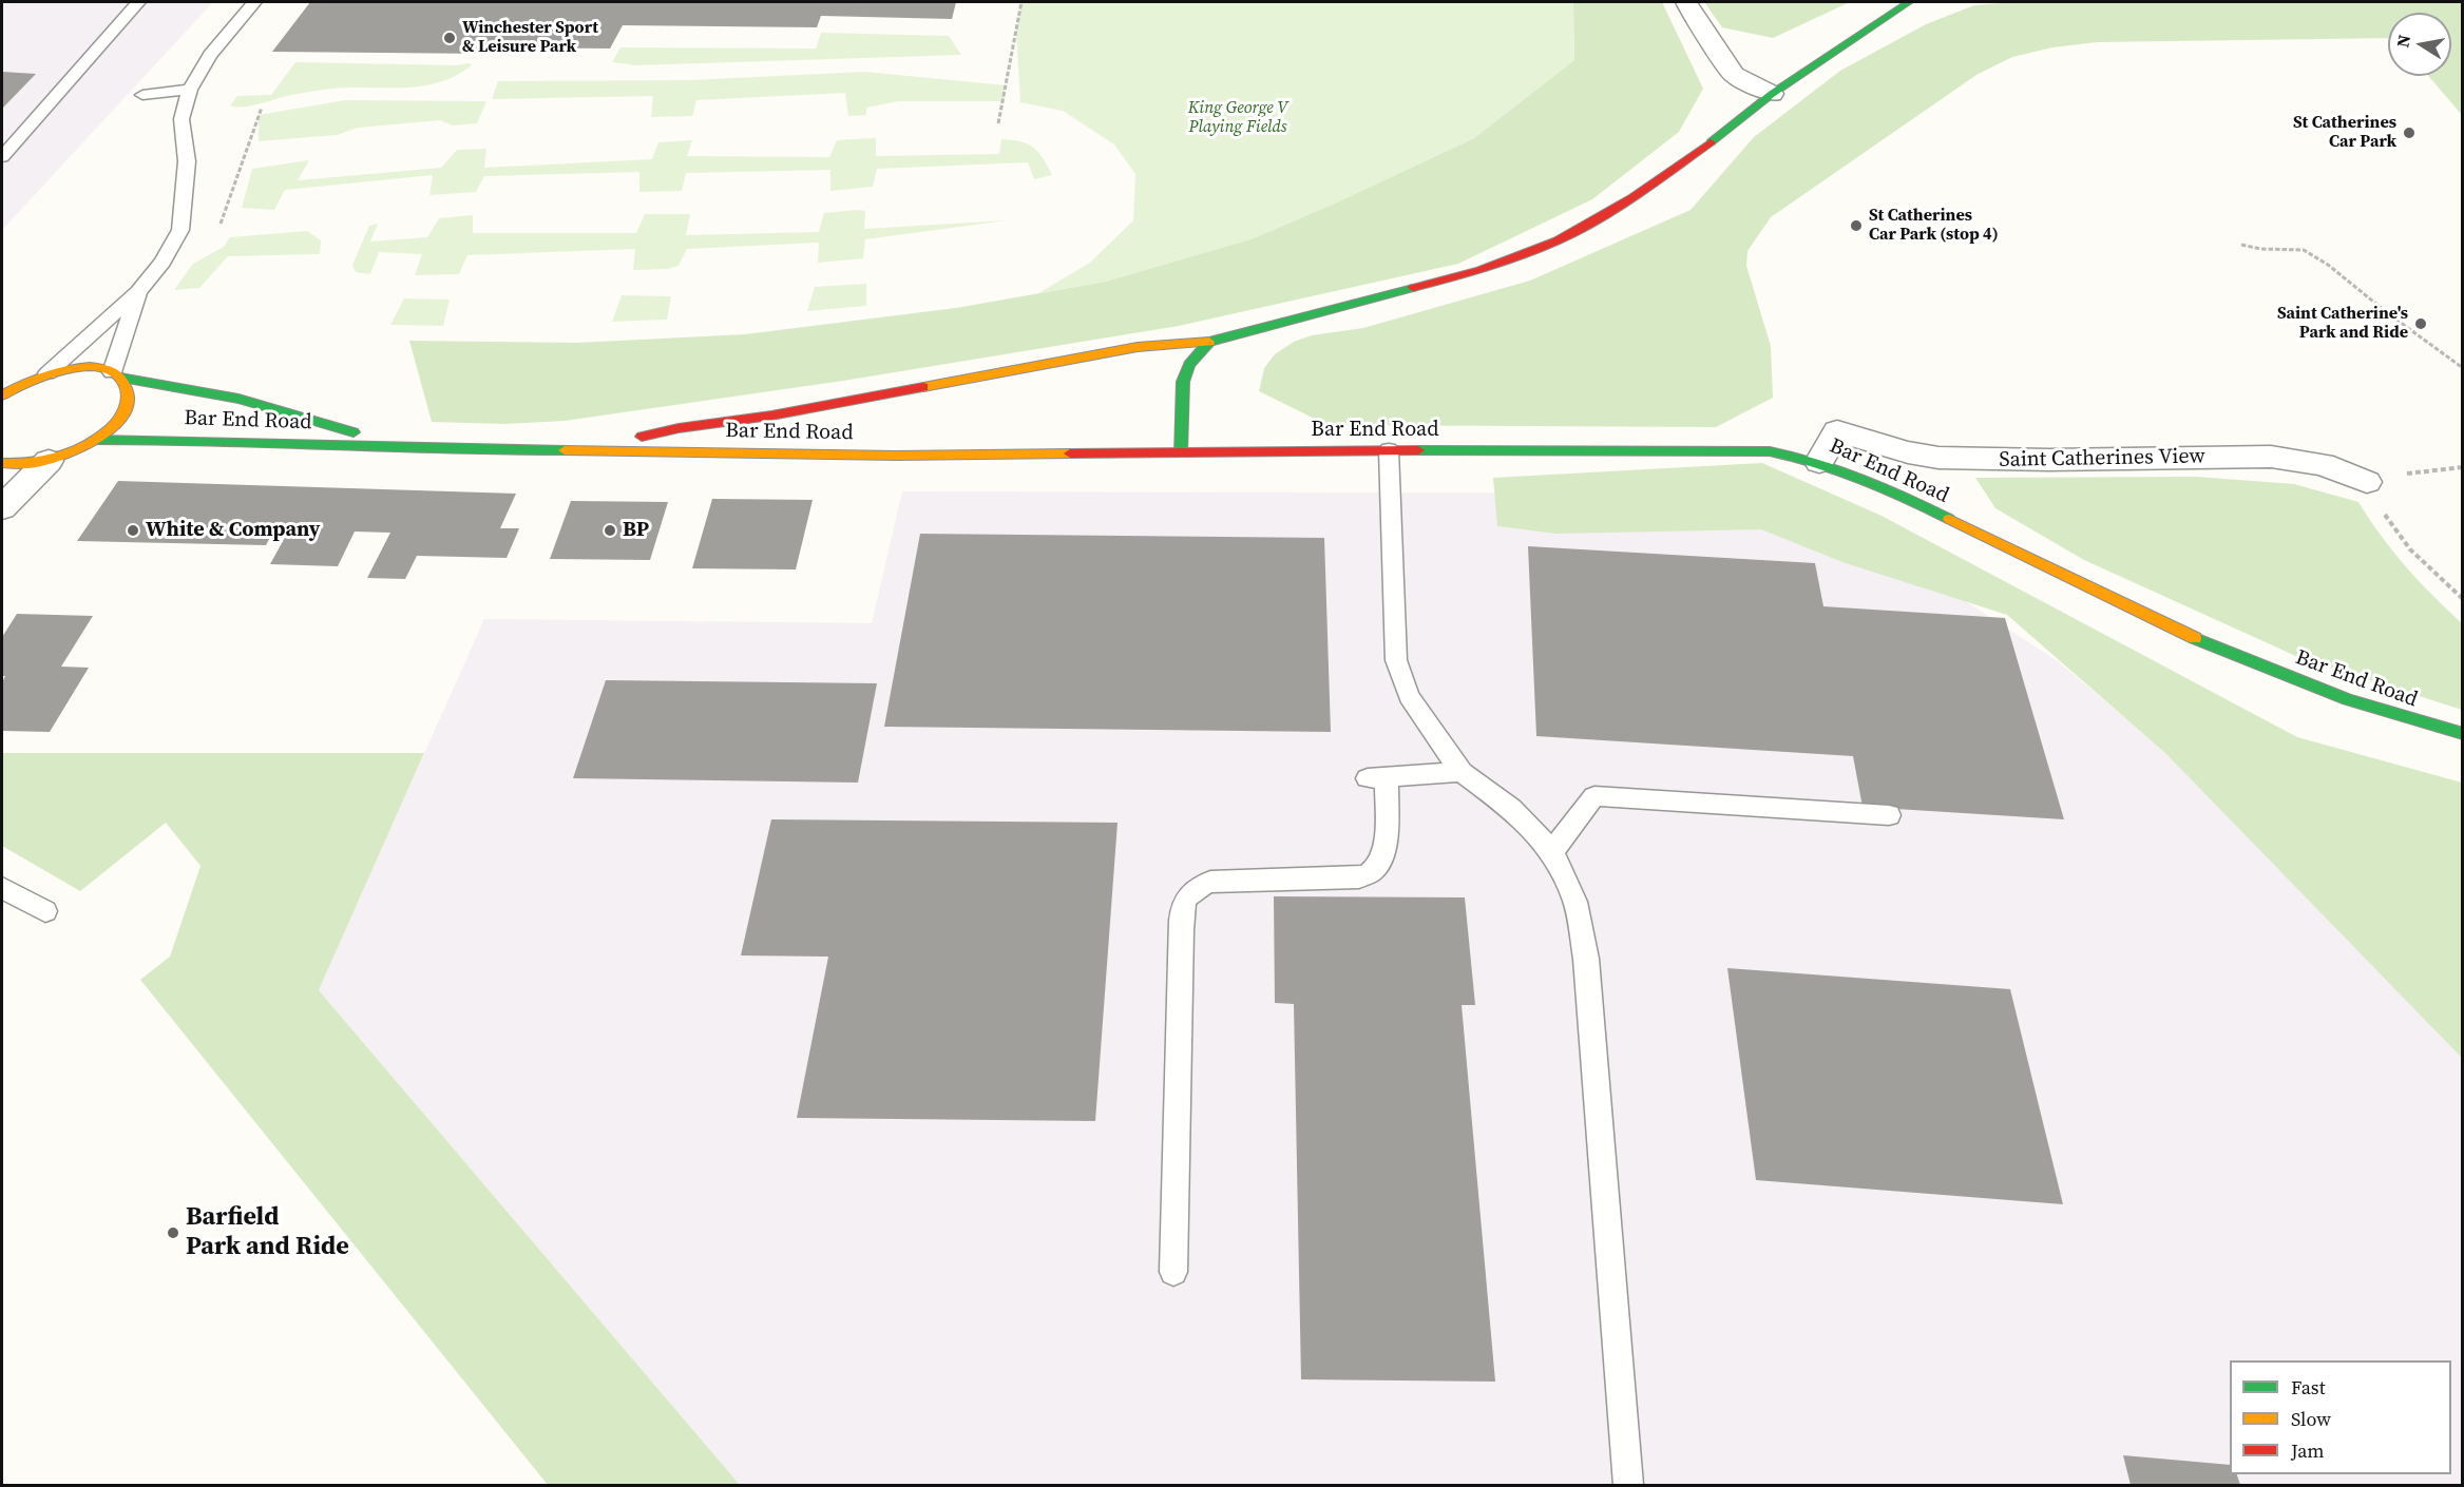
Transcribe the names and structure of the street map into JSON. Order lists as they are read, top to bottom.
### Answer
{
  "streets": {
    "main road": ["Bar End Road"],
    "street": ["Saint Catherines View"]
  },
  "crossings": [
    ["Bar End Road", "Saint Catherines View"]
  ],
  "parks": ["King George V Playing Fields"],
  "places": [
    "Winchester Sport & Leisure Park",
    "St Catherines Car Park",
    "St Catherines Car Park (stop 4)",
    "Saint Catherine's Park and Ride",
    "White & Company",
    "BP",
    "Barfield Park and Ride"
  ],
  "legend": ["Fast", "Slow", "Jam"],
  "north": "left"
}
